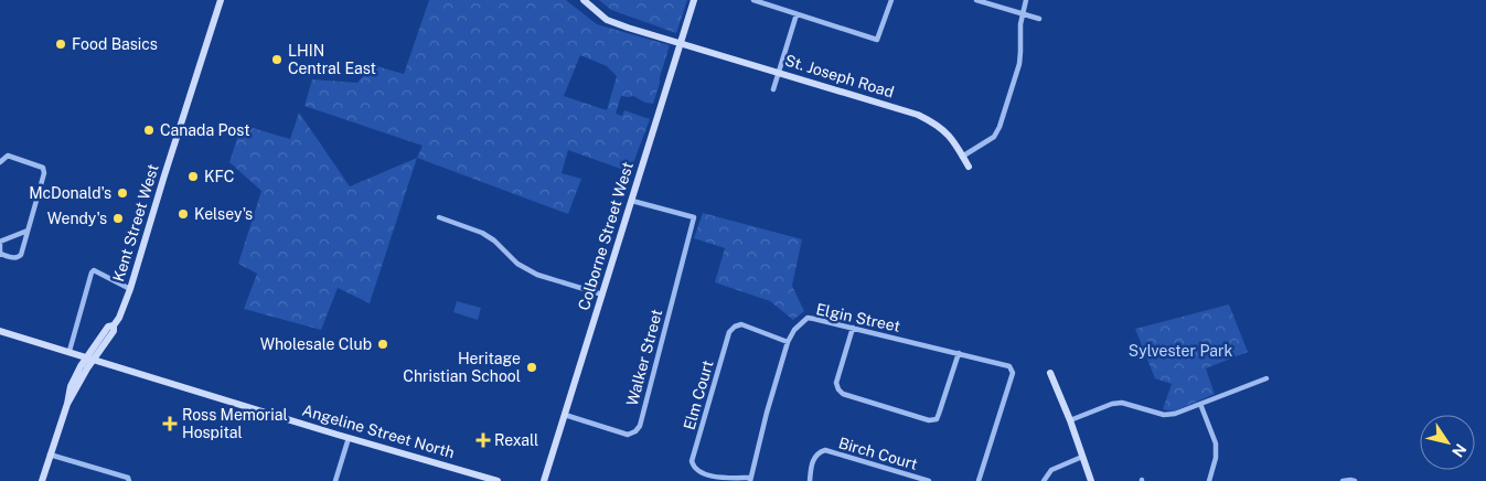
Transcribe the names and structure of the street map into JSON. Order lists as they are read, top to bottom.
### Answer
{
  "streets": {
    "street": [
      "St. Joseph Road",
      "Kent Street West",
      "Colborne Street West",
      "Elgin Street",
      "Walker Street",
      "Elm Court",
      "Angeline Street North",
      "Birch Court"
    ]
  },
  "crossings": [
    ["St. Joseph Road", "Colborne Street West"],
    ["Kent Street West", "Angeline Street North"],
    ["Colborne Street West", "Walker Street"],
    ["Elgin Street", "Elm Court"]
  ],
  "parks": ["Sylvester Park"],
  "places": {
    "other": [
      "Food Basics",
      "LHIN Central East",
      "Canada Post",
      "KFC",
      "McDonald's",
      "Kelsey's",
      "Wendy's",
      "Wholesale Club",
      "Heritage Christian School"
    ],
    "health": ["Ross Memorial Hospital", "Rexall"]
  },
  "north": "bottom right"
}
